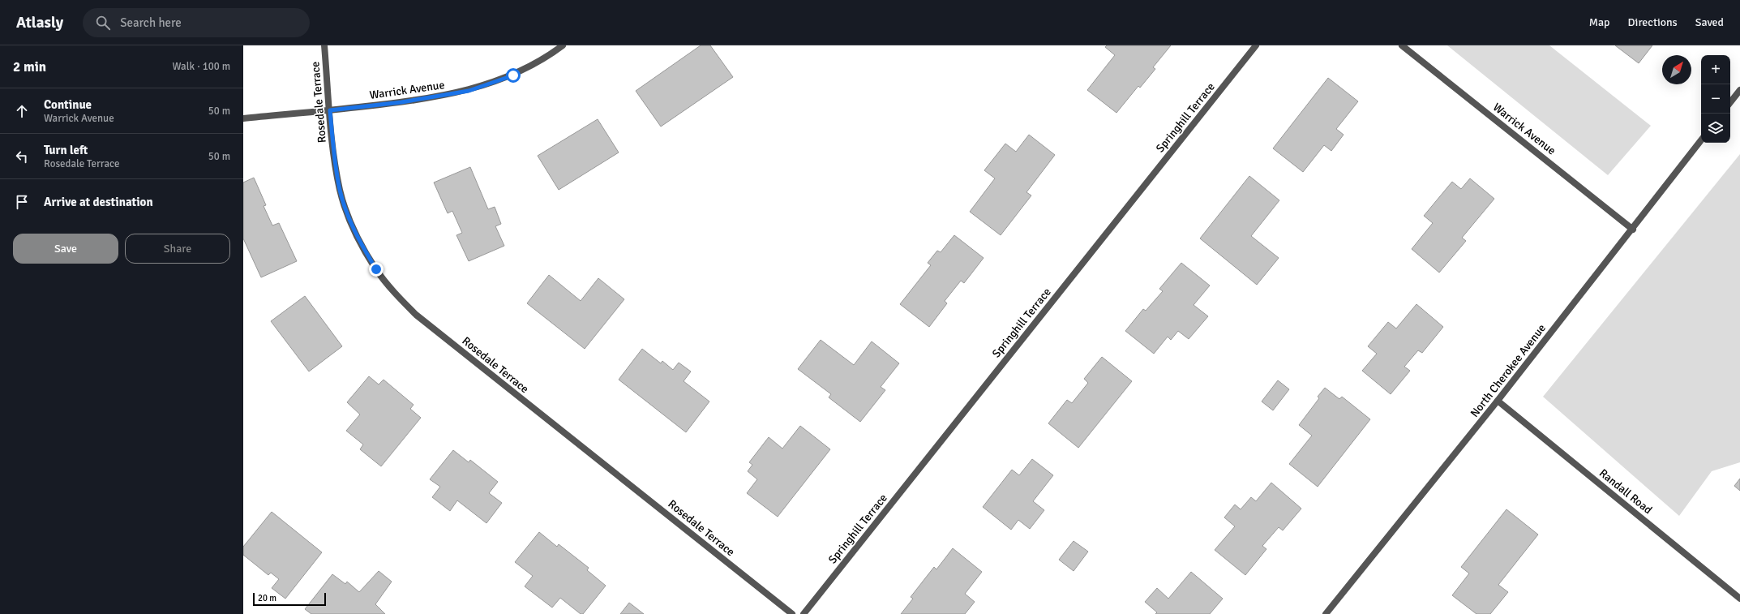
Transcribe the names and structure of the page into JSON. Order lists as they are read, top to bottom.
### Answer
{
  "streets": {
    "street": [
      "Warrick Avenue",
      "Rosedale Terrace",
      "Springhill Terrace",
      "North Cherokee Avenue",
      "Randall Road"
    ]
  },
  "crossings": [
    ["Warrick Avenue", "Rosedale Terrace"],
    ["Warrick Avenue", "North Cherokee Avenue"],
    ["North Cherokee Avenue", "Randall Road"]
  ],
  "scale_bar": "20 m",
  "north": "top right",
  "page": {
    "header": "Atlasly",
    "search": "Search here",
    "nav": ["Map", "Directions", "Saved"],
    "heading": ["2 min", "Walk · 100 m"],
    "map_buttons": ["+", "−"],
    "list": [
      ["Continue", "Warrick Avenue", "50 m"],
      ["Turn left", "Rosedale Terrace", "50 m"],
      "Arrive at destination"
    ],
    "buttons": ["Save", "Share"],
    "scale": "20 m"
  }
}
